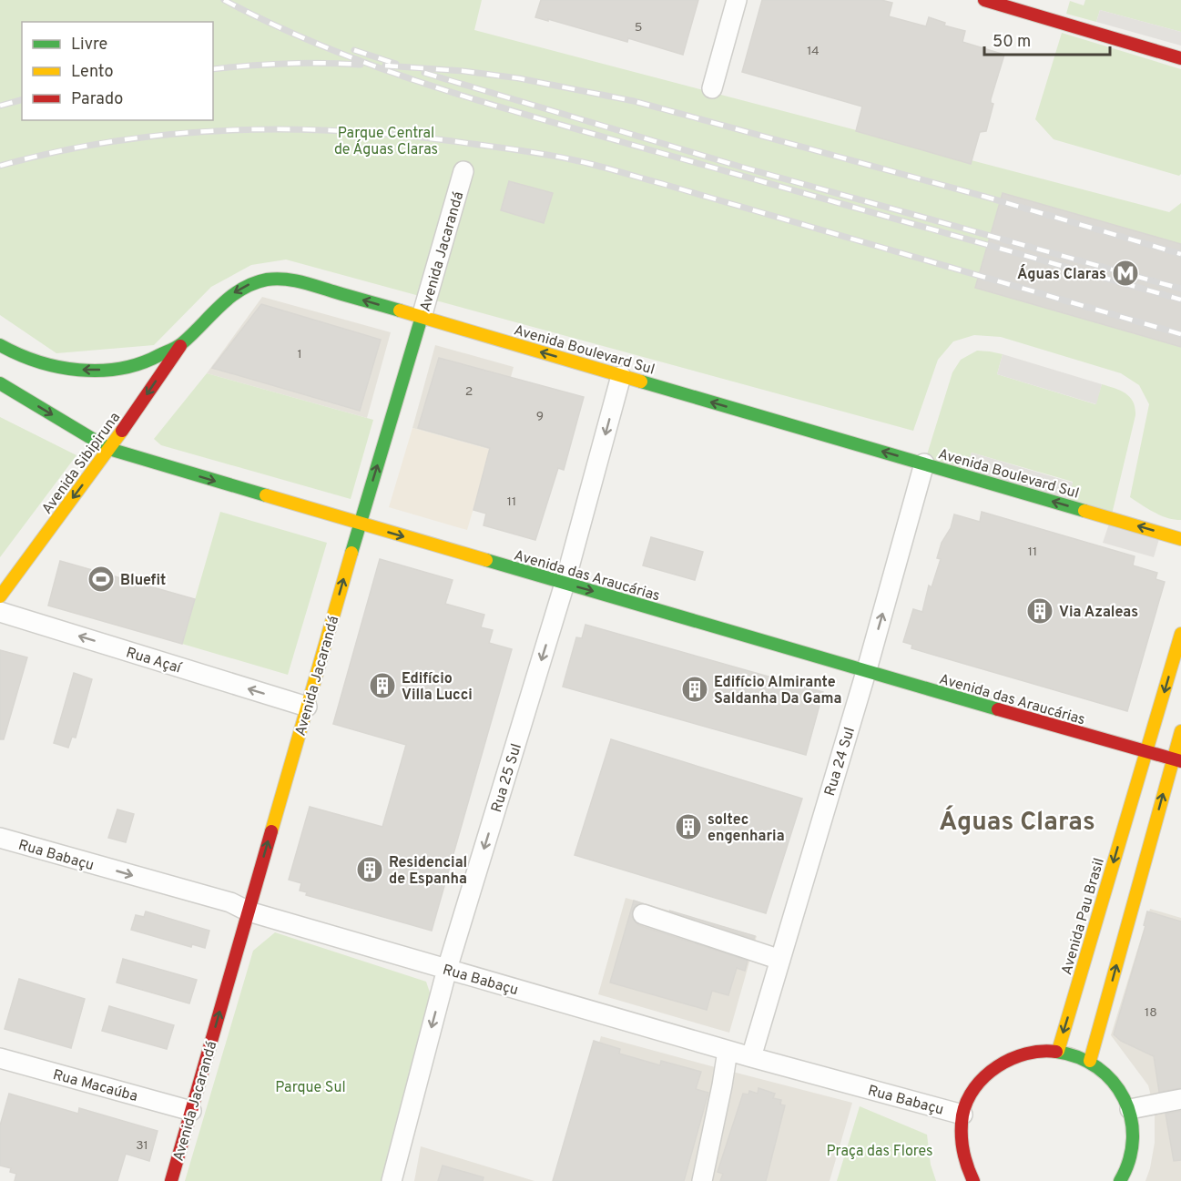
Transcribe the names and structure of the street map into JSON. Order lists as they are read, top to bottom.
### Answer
{
  "streets": {
    "street": [
      "Avenida Jacarandá",
      "Avenida Boulevard Sul",
      "Avenida Sibipiruna",
      "Avenida das Araucárias",
      "Rua Açaí",
      "Rua 24 Sul",
      "Rua 25 Sul",
      "Rua Babaçu",
      "Avenida Pau Brasil",
      "Rua Macaúba"
    ]
  },
  "crossings": [
    ["Avenida Jacarandá", "Avenida Boulevard Sul"],
    ["Avenida Jacarandá", "Avenida das Araucárias"],
    ["Avenida Jacarandá", "Rua Açaí"],
    ["Avenida Jacarandá", "Rua Babaçu"],
    ["Avenida Jacarandá", "Rua Macaúba"],
    ["Avenida Boulevard Sul", "Avenida Sibipiruna"],
    ["Avenida Boulevard Sul", "Rua 24 Sul"],
    ["Avenida Boulevard Sul", "Rua 25 Sul"],
    ["Avenida Sibipiruna", "Avenida das Araucárias"],
    ["Avenida das Araucárias", "Rua 24 Sul"],
    ["Avenida das Araucárias", "Rua 25 Sul"],
    ["Avenida das Araucárias", "Avenida Pau Brasil"],
    ["Rua 24 Sul", "Rua Babaçu"],
    ["Rua 25 Sul", "Rua Babaçu"]
  ],
  "one_way": [
    "Avenida Jacarandá",
    "Avenida Boulevard Sul",
    "Avenida Sibipiruna",
    "Avenida das Araucárias",
    "Rua Açaí",
    "Rua 24 Sul",
    "Rua 25 Sul"
  ],
  "districts": ["Águas Claras"],
  "parks": ["Parque Central de Águas Claras", "Parque Sul", "Praça das Flores"],
  "places": {
    "metro station": ["Águas Claras"],
    "sports": ["Bluefit"],
    "building": [
      "Via Azaleas",
      "Edifício Villa Lucci",
      "Edifício Almirante Saldanha Da Gama",
      "soltec engenharia",
      "Residencial de Espanha"
    ]
  },
  "house_numbers": [
    "5",
    "14",
    "1",
    "2",
    "9",
    "11",
    "11",
    "18",
    "31"
  ],
  "legend": ["Livre", "Lento", "Parado"],
  "scale_bar": "50 m"
}
